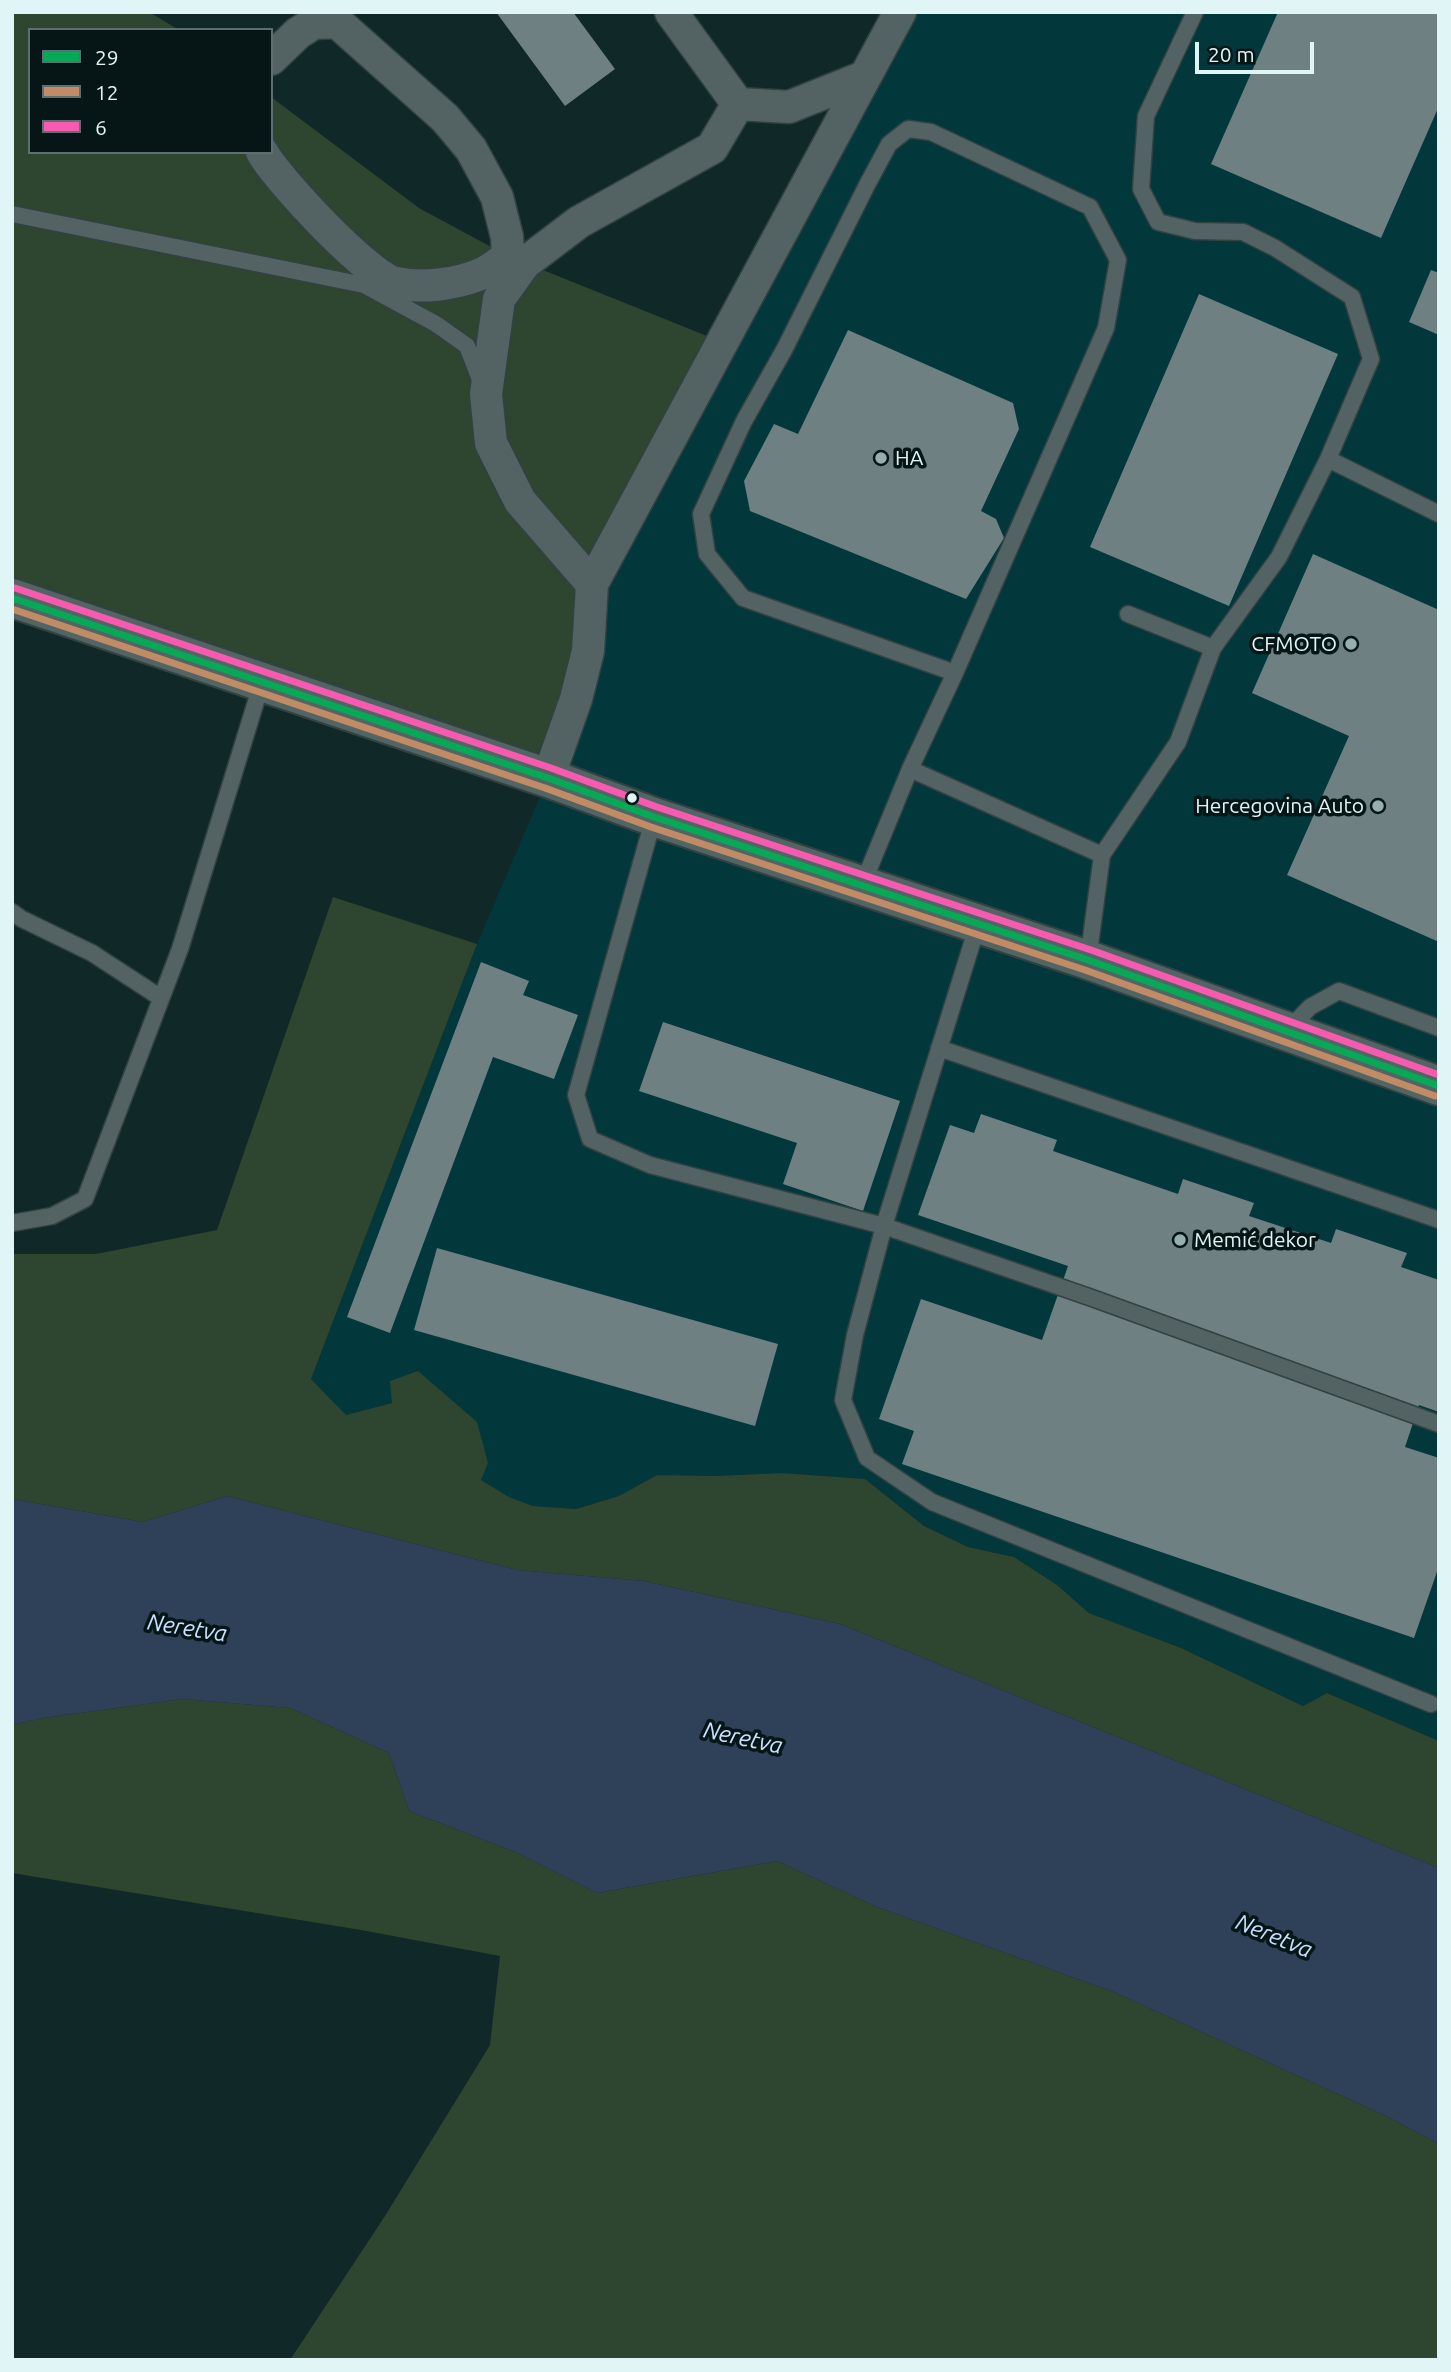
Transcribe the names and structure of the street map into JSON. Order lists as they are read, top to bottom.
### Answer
{
  "water": ["Neretva"],
  "places": [
    "HA",
    "CFMOTO",
    "Hercegovina Auto",
    "Memić dekor"
  ],
  "lines": ["transit line 6", "transit line 29", "transit line 12"],
  "legend": ["29", "12", "6"],
  "scale_bar": "20 m"
}
